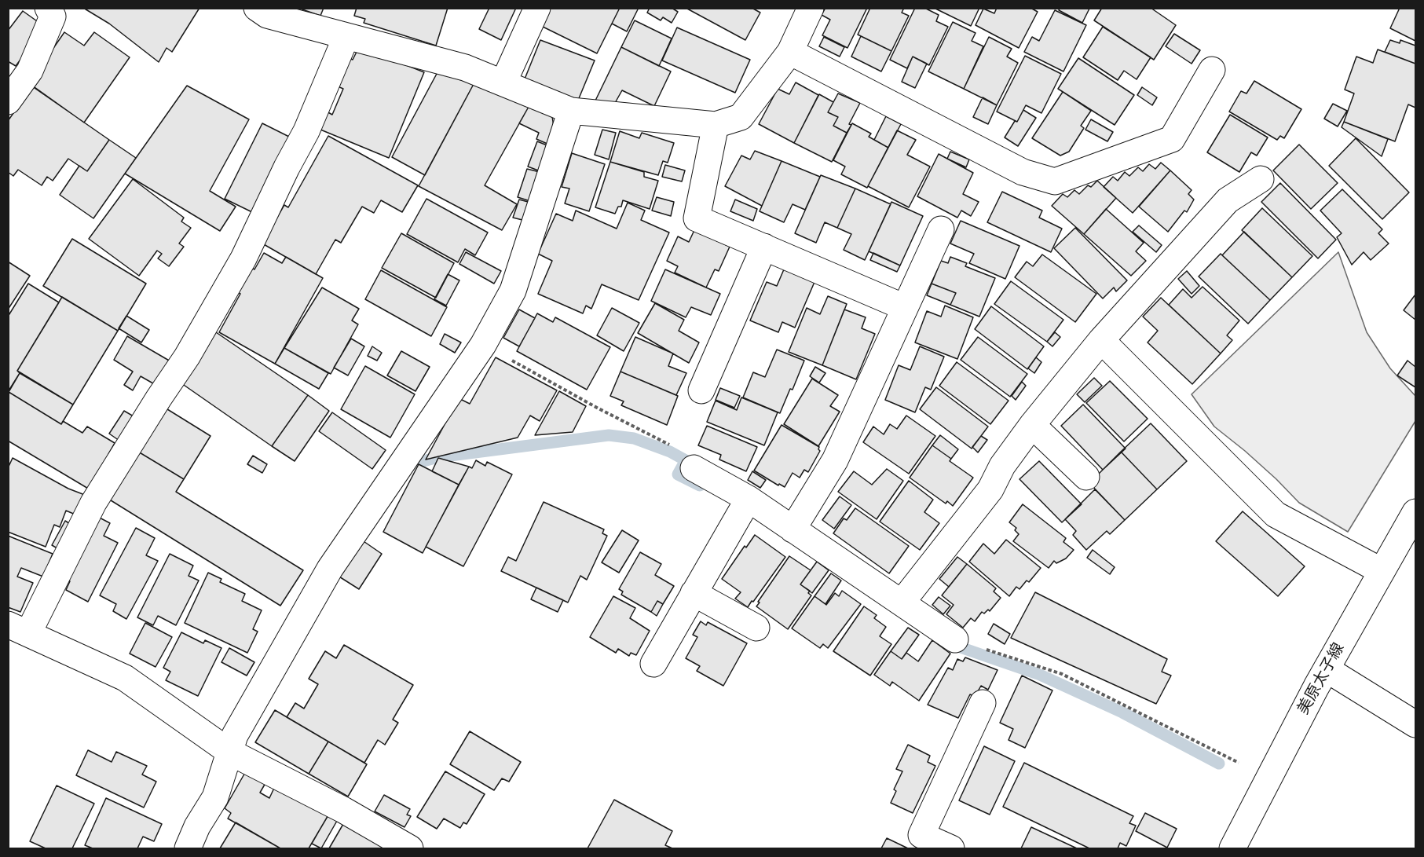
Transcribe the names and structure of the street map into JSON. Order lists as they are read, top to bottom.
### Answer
{
  "streets": {
    "street": ["美原太子線"]
  }
}
